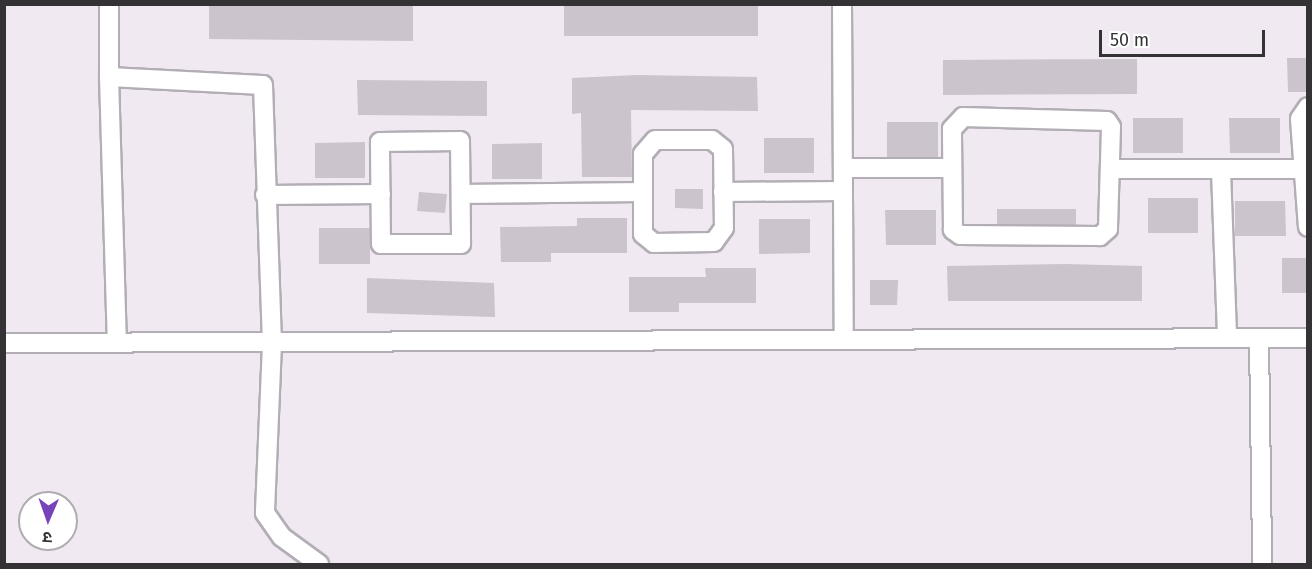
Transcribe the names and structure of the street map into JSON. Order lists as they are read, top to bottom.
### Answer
{
  "scale_bar": "50 m",
  "north": "bottom"
}
